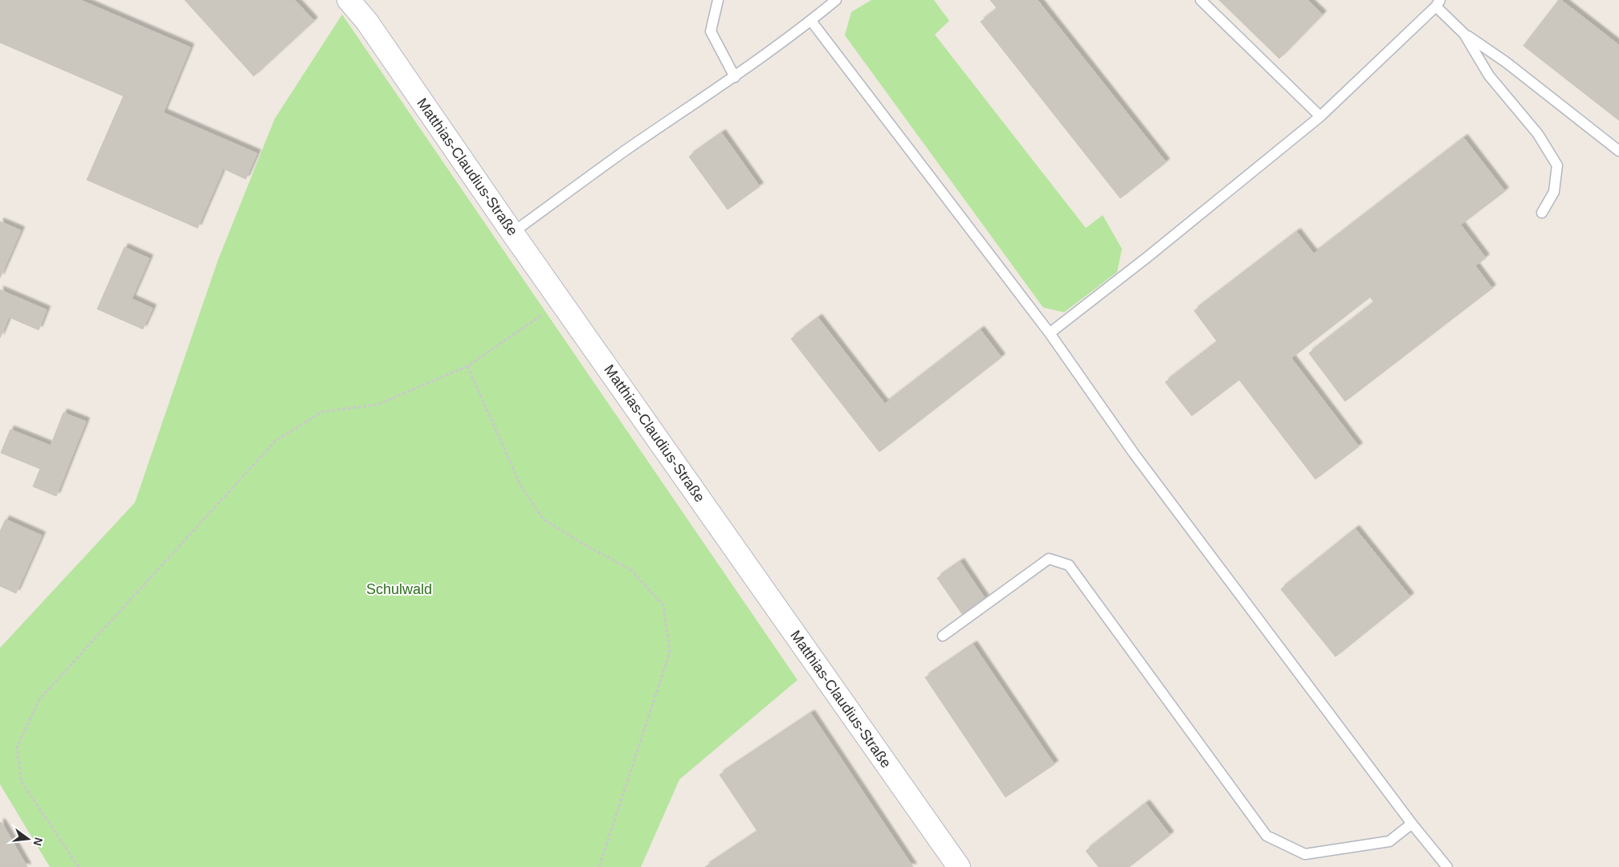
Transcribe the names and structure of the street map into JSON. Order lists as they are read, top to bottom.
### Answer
{
  "streets": {
    "street": ["Matthias-Claudius-Straße"]
  },
  "parks": ["Schulwald"],
  "north": "right"
}
